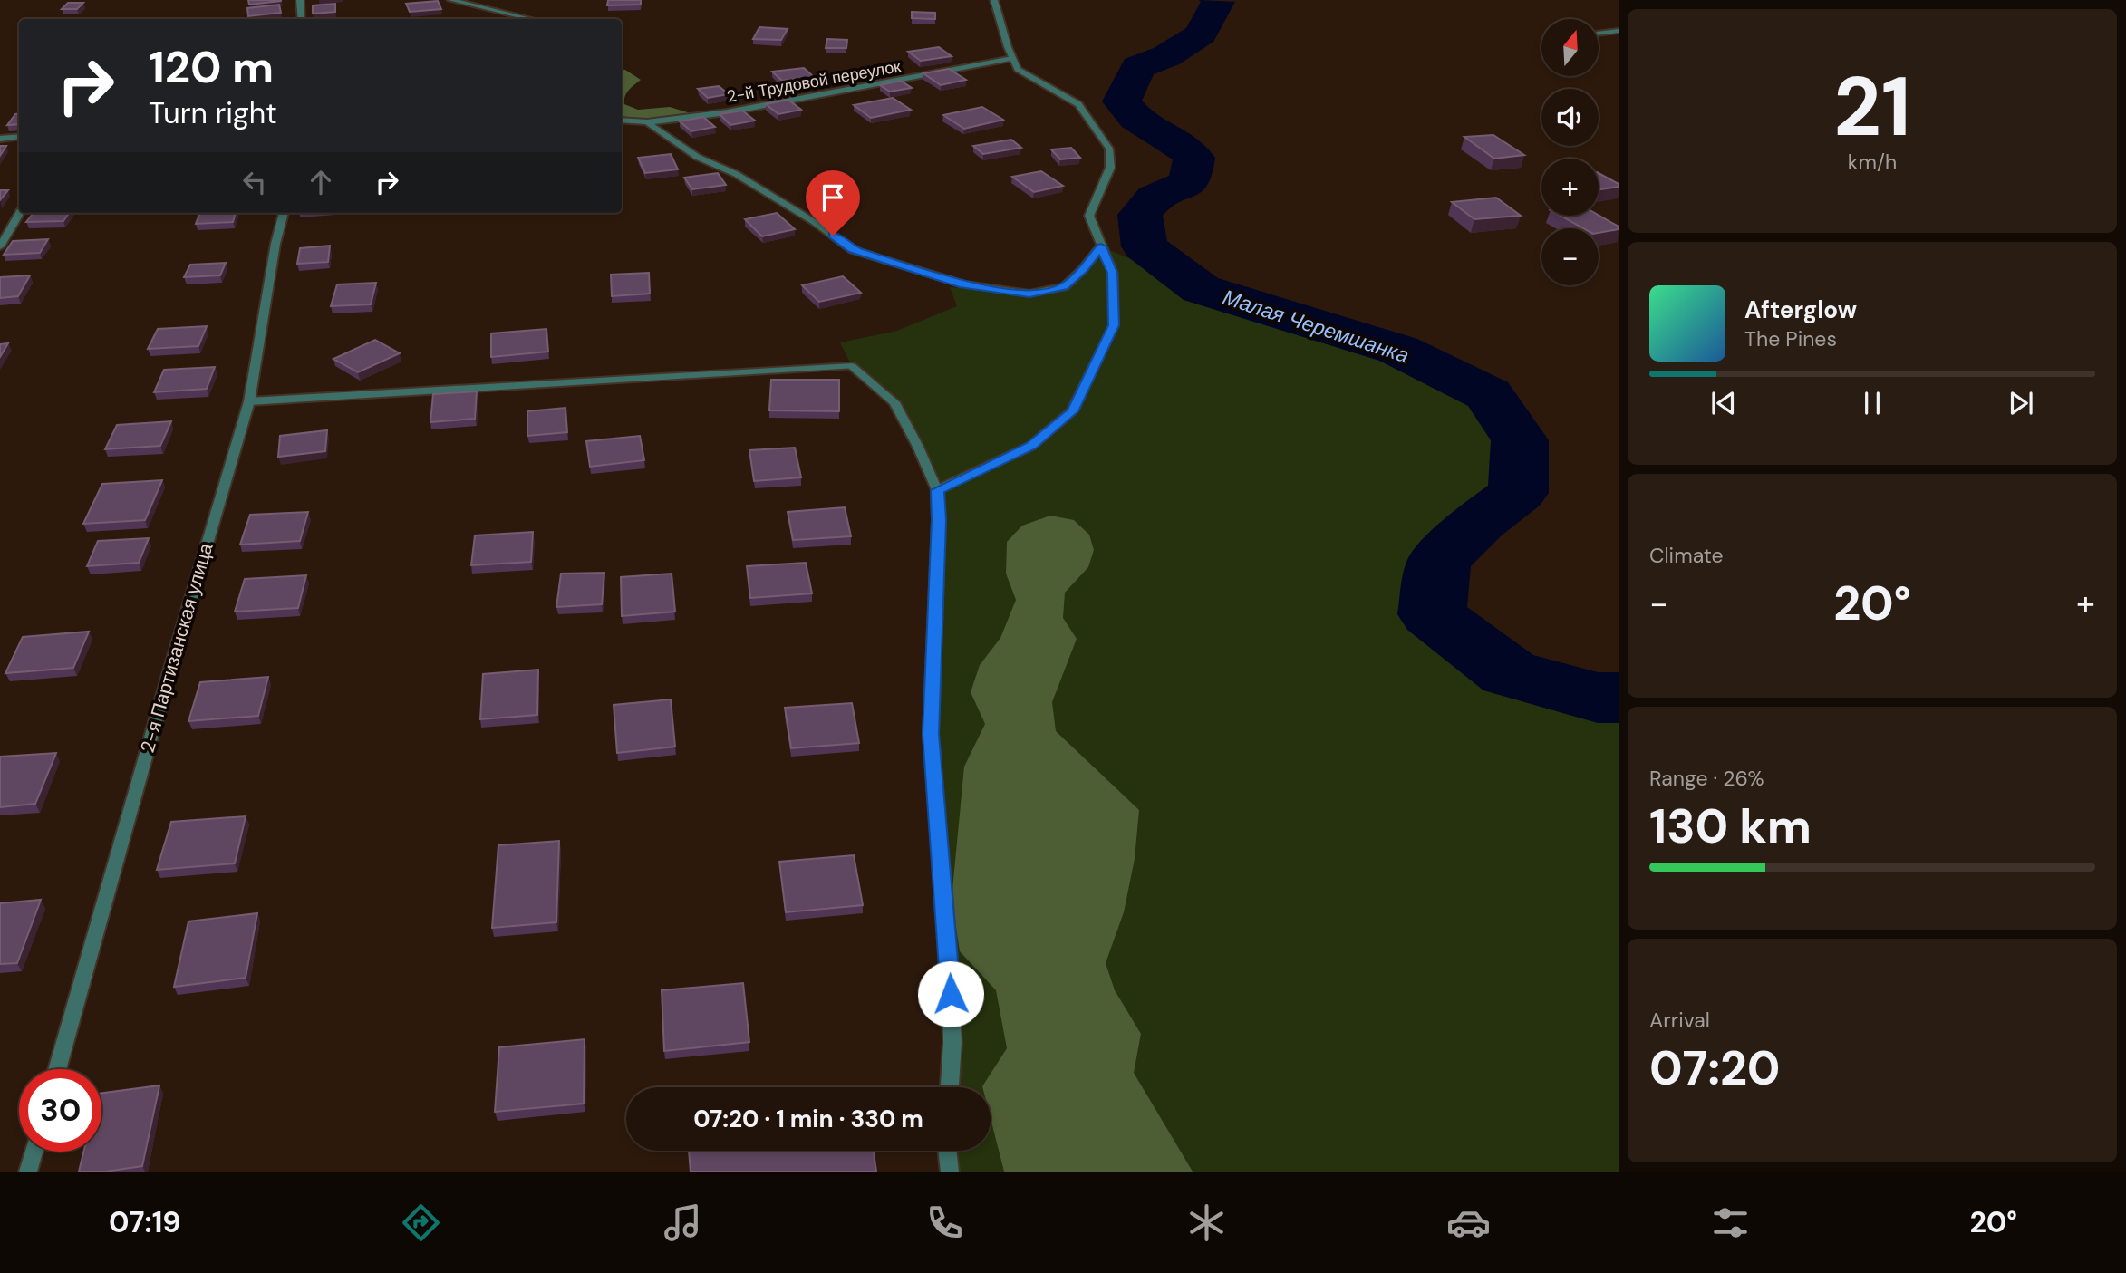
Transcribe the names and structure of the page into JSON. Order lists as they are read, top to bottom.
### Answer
{
  "streets": {
    "street": ["2-й Трудовой переулок", "2-я Партизанская улица"]
  },
  "water": ["Малая Черемшанка"],
  "north": "top",
  "page": {
    "tile": [
      ["21", "km/h"],
      "Climate",
      ["Range · 26%", "130 km"],
      ["Arrival", "07:20"]
    ],
    "map_buttons": ["+", "−"],
    "turn": ["120 m", "Turn right"],
    "song": ["Afterglow", "The Pines"],
    "heat": ["−", "20°", "+"],
    "limit": "30",
    "trip": "07:20 · 1 min · 330 m",
    "tabs": ["07:19", "20°"]
  }
}
